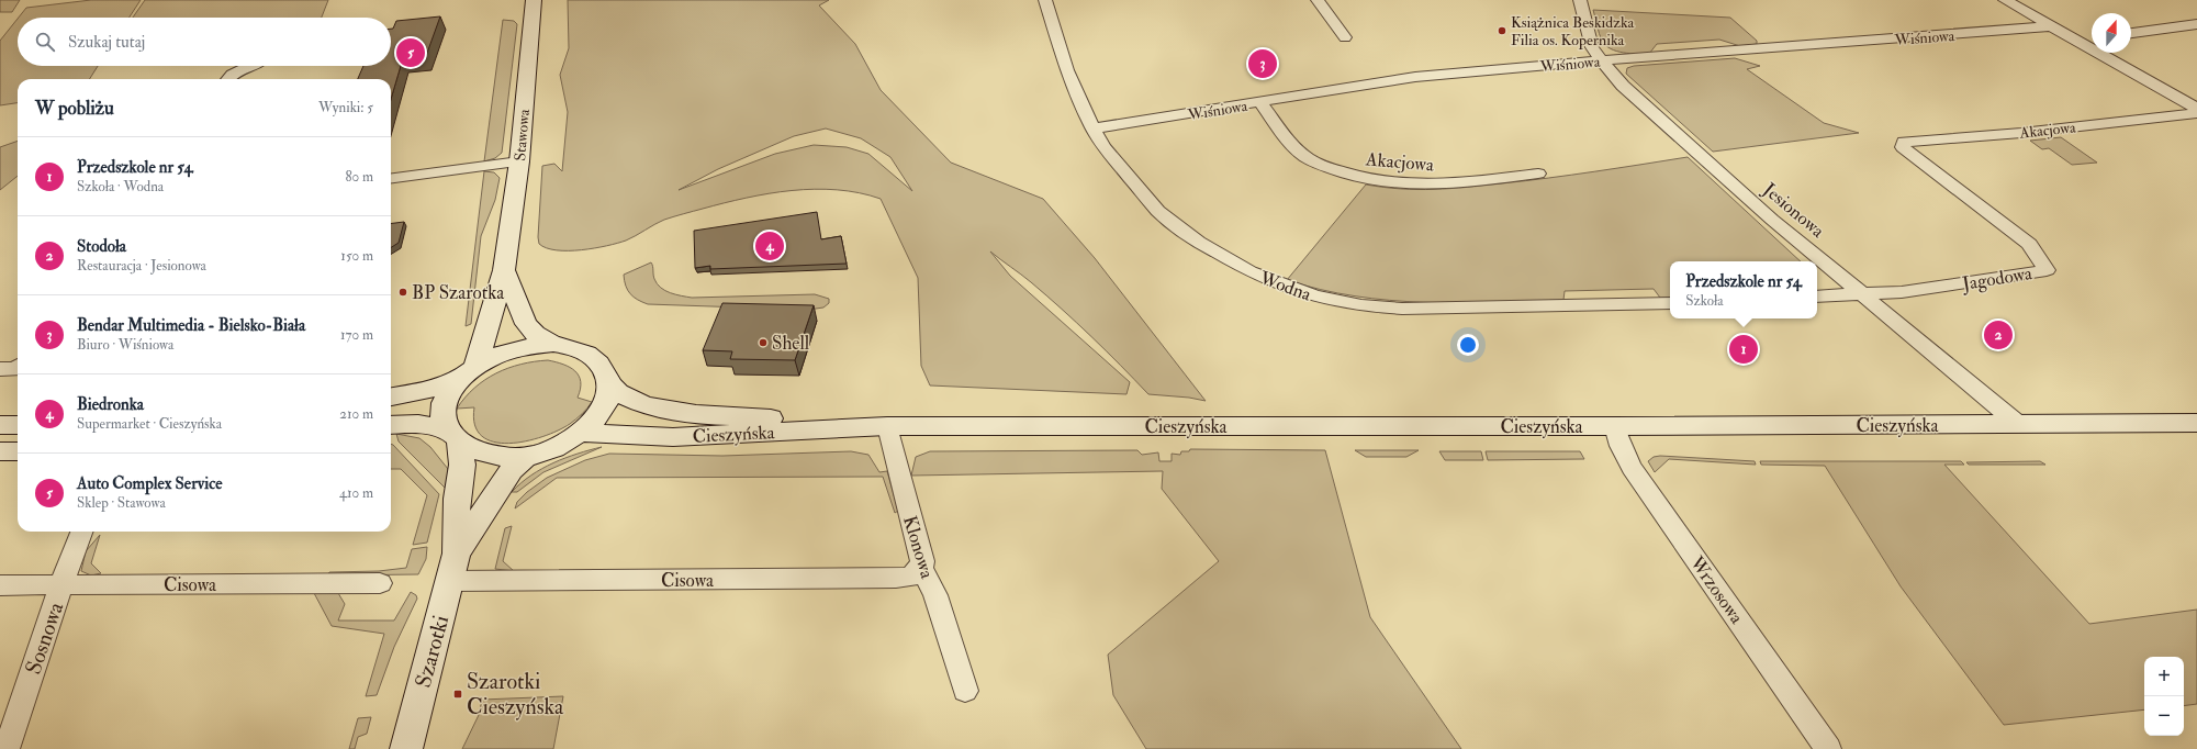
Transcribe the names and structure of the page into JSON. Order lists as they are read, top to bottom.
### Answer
{
  "streets": {
    "main road": ["Stawowa", "Cieszyńska", "Szarotki"],
    "street": [
      "Wiśniowa",
      "Akacjowa",
      "Jesionowa",
      "Jagodowa",
      "Wodna",
      "Klonowa",
      "Cisowa",
      "Wrzosowa",
      "Sosnowa"
    ]
  },
  "crossings": [
    ["Wiśniowa", "Akacjowa"],
    ["Wiśniowa", "Jesionowa"],
    ["Wiśniowa", "Wodna"],
    ["Akacjowa", "Jagodowa"],
    ["Stawowa", "Cieszyńska"],
    ["Stawowa", "Szarotki"],
    ["Jesionowa", "Jagodowa"],
    ["Jesionowa", "Cieszyńska"],
    ["Cieszyńska", "Klonowa"],
    ["Cieszyńska", "Wrzosowa"],
    ["Cieszyńska", "Szarotki"],
    ["Klonowa", "Cisowa"],
    ["Cisowa", "Sosnowa"],
    ["Cisowa", "Szarotki"]
  ],
  "places": {
    "other": ["Książnica Beskidzka Filia os. Kopernika", "BP Szarotka", "Shell"],
    "transit": ["Szarotki Cieszyńska"]
  },
  "north": "top",
  "page": {
    "search": "Szukaj tutaj",
    "pins": [
      "5",
      "3",
      "4",
      "2",
      "1"
    ],
    "heading": ["W pobliżu", "Wyniki: 5"],
    "list": [
      {
        "mark": "1",
        "name": "Przedszkole nr 54",
        "note": "Szkoła · Wodna",
        "value": "80 m"
      },
      {
        "mark": "2",
        "name": "Stodoła",
        "note": "Restauracja · Jesionowa",
        "value": "150 m"
      },
      {
        "mark": "3",
        "name": "Bendar Multimedia - Bielsko-Biała",
        "note": "Biuro · Wiśniowa",
        "value": "170 m"
      },
      {
        "mark": "4",
        "name": "Biedronka",
        "note": "Supermarket · Cieszyńska",
        "value": "210 m"
      },
      {
        "mark": "5",
        "name": "Auto Complex Service",
        "note": "Sklep · Stawowa",
        "value": "410 m"
      }
    ],
    "popup": ["Przedszkole nr 54", "Szkoła"],
    "map_buttons": ["+", "−"]
  }
}
